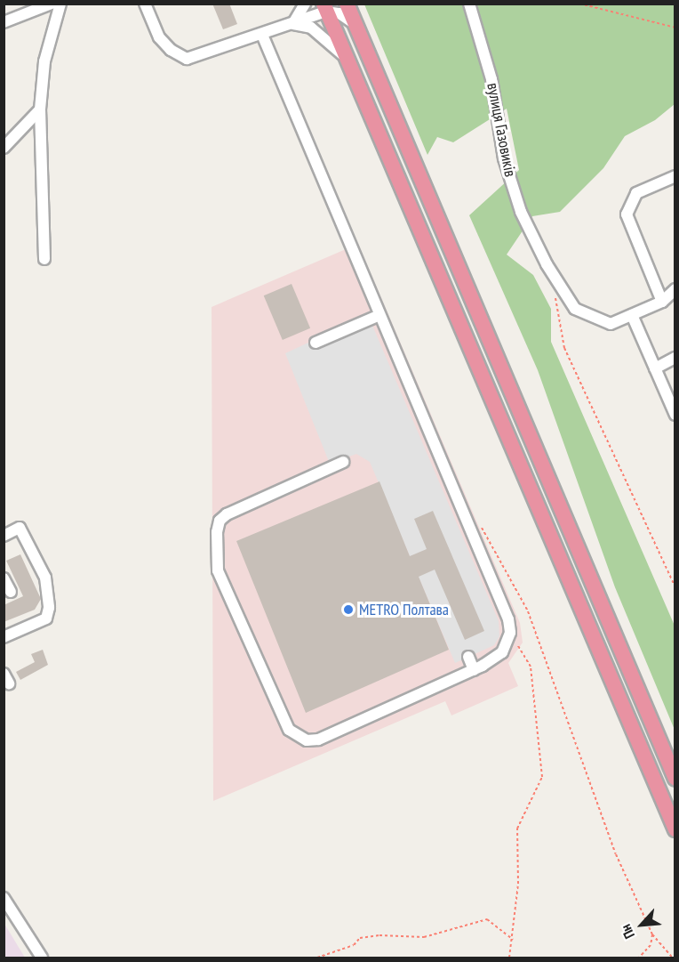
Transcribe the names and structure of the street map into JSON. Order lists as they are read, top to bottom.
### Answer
{
  "streets": {
    "street": ["вулиця Газовиків"]
  },
  "places": ["METRO Полтава"],
  "north": "bottom left"
}
